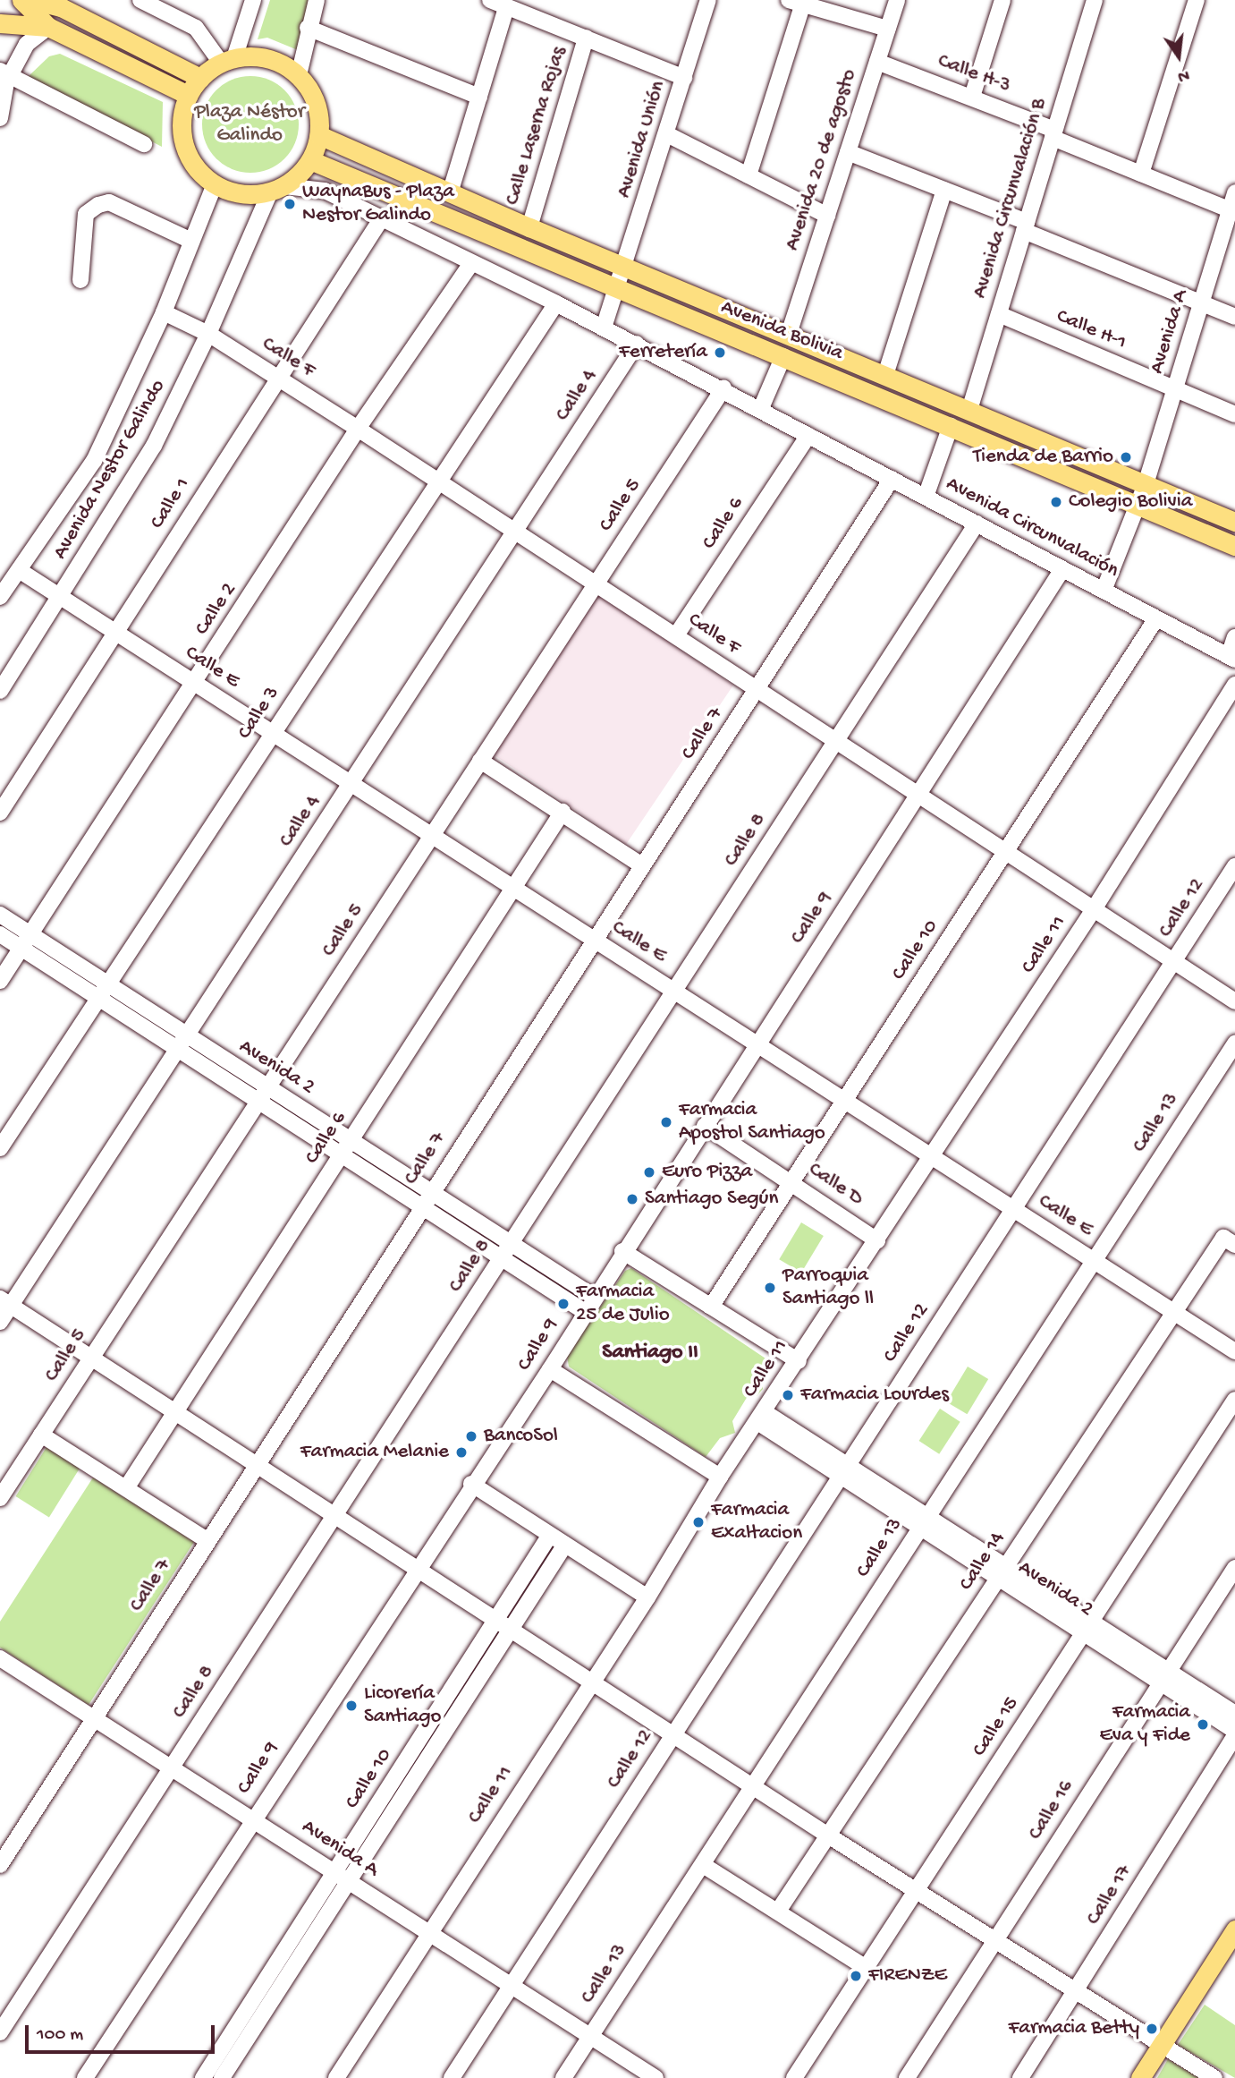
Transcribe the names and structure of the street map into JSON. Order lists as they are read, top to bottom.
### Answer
{
  "streets": {
    "main road": ["Avenida Bolivia"],
    "street": [
      "Calle H-3",
      "Calle Laserna Rojas",
      "Avenida Unión",
      "Avenida 20 de agosto",
      "Avenida Circunvalación B",
      "Calle H-1",
      "Avenida A",
      "Calle F",
      "Calle 4",
      "Avenida Nestor Galindo",
      "Calle 1",
      "Calle 5",
      "Calle 6",
      "Avenida Circunvalación",
      "Calle 2",
      "Calle E",
      "Calle 3",
      "Calle 7",
      "Calle 8",
      "Calle 12",
      "Calle 9",
      "Calle 11",
      "Calle 10",
      "Avenida 2",
      "Calle 13",
      "Calle D",
      "Calle 14",
      "Calle 15",
      "Calle 16",
      "Calle 17"
    ]
  },
  "crossings": [
    ["Calle H-3", "Avenida 20 de agosto"],
    ["Calle H-3", "Avenida Circunvalación B"],
    ["Calle H-3", "Avenida A"],
    ["Calle Laserna Rojas", "Avenida Bolivia"],
    ["Avenida Unión", "Avenida Bolivia"],
    ["Avenida Unión", "Avenida Circunvalación"],
    ["Avenida 20 de agosto", "Avenida Bolivia"],
    ["Avenida Circunvalación B", "Calle H-1"],
    ["Avenida Circunvalación B", "Avenida Bolivia"],
    ["Calle H-1", "Avenida A"],
    ["Avenida Bolivia", "Avenida A"],
    ["Avenida Bolivia", "Avenida Nestor Galindo"],
    ["Avenida Bolivia", "Avenida Circunvalación"],
    ["Avenida A", "Avenida Circunvalación"],
    ["Avenida A", "Calle 7"],
    ["Avenida A", "Calle 8"],
    ["Avenida A", "Calle 12"],
    ["Avenida A", "Calle 9"],
    ["Avenida A", "Calle 11"],
    ["Avenida A", "Calle 10"],
    ["Avenida A", "Calle 13"],
    ["Calle F", "Calle 4"],
    ["Calle F", "Avenida Nestor Galindo"],
    ["Calle F", "Calle 1"],
    ["Calle F", "Calle 5"],
    ["Calle F", "Calle 6"],
    ["Calle F", "Calle 2"],
    ["Calle F", "Calle 3"],
    ["Calle F", "Calle 7"],
    ["Calle F", "Calle 8"],
    ["Calle F", "Calle 12"],
    ["Calle F", "Calle 9"],
    ["Calle F", "Calle 11"],
    ["Calle F", "Calle 10"],
    ["Calle 4", "Avenida Circunvalación"],
    ["Calle 4", "Calle E"],
    ["Calle 4", "Avenida 2"],
    ["Avenida Nestor Galindo", "Avenida Circunvalación"],
    ["Avenida Nestor Galindo", "Calle E"],
    ["Calle 1", "Avenida Circunvalación"],
    ["Calle 1", "Calle E"],
    ["Calle 5", "Avenida Circunvalación"],
    ["Calle 5", "Calle E"],
    ["Calle 5", "Avenida 2"],
    ["Calle 6", "Avenida Circunvalación"],
    ["Calle 6", "Calle E"],
    ["Calle 6", "Avenida 2"],
    ["Avenida Circunvalación", "Calle 2"],
    ["Avenida Circunvalación", "Calle 3"],
    ["Avenida Circunvalación", "Calle 7"],
    ["Avenida Circunvalación", "Calle 8"],
    ["Avenida Circunvalación", "Calle 9"],
    ["Avenida Circunvalación", "Calle 10"],
    ["Calle 2", "Calle E"],
    ["Calle 2", "Avenida 2"],
    ["Calle E", "Calle 3"],
    ["Calle E", "Calle 7"],
    ["Calle E", "Calle 8"],
    ["Calle E", "Calle 12"],
    ["Calle E", "Calle 9"],
    ["Calle E", "Calle 11"],
    ["Calle E", "Calle 10"],
    ["Calle E", "Calle 13"],
    ["Calle E", "Calle 14"],
    ["Calle 3", "Avenida 2"],
    ["Calle 7", "Avenida 2"],
    ["Calle 8", "Avenida 2"],
    ["Calle 12", "Avenida 2"],
    ["Calle 9", "Avenida 2"],
    ["Calle 9", "Calle D"],
    ["Calle 11", "Avenida 2"],
    ["Calle 11", "Calle D"],
    ["Calle 10", "Calle D"],
    ["Avenida 2", "Calle 13"],
    ["Avenida 2", "Calle 14"],
    ["Avenida 2", "Calle 15"],
    ["Avenida 2", "Calle 16"],
    ["Avenida 2", "Calle 17"]
  ],
  "districts": ["Santiago II"],
  "parks": ["Plaza Néstor Galindo"],
  "places": [
    "WaynaBus - Plaza Nestor Galindo",
    "Ferretería",
    "Tienda de Barrio",
    "Colegio Bolivia",
    "Farmacia Apostol Santiago",
    "Euro Pizza",
    "Santiago Según",
    "Parroquia Santiago ll",
    "Farmacia 25 de Julio",
    "Farmacia Lourdes",
    "BancoSol",
    "Farmacia Melanie",
    "Farmacia Exaltacion",
    "Licorería Santiago",
    "Farmacia Eva y Fide",
    "FIRENZE",
    "Farmacia Betty"
  ],
  "scale_bar": "100 m",
  "north": "bottom"
}
